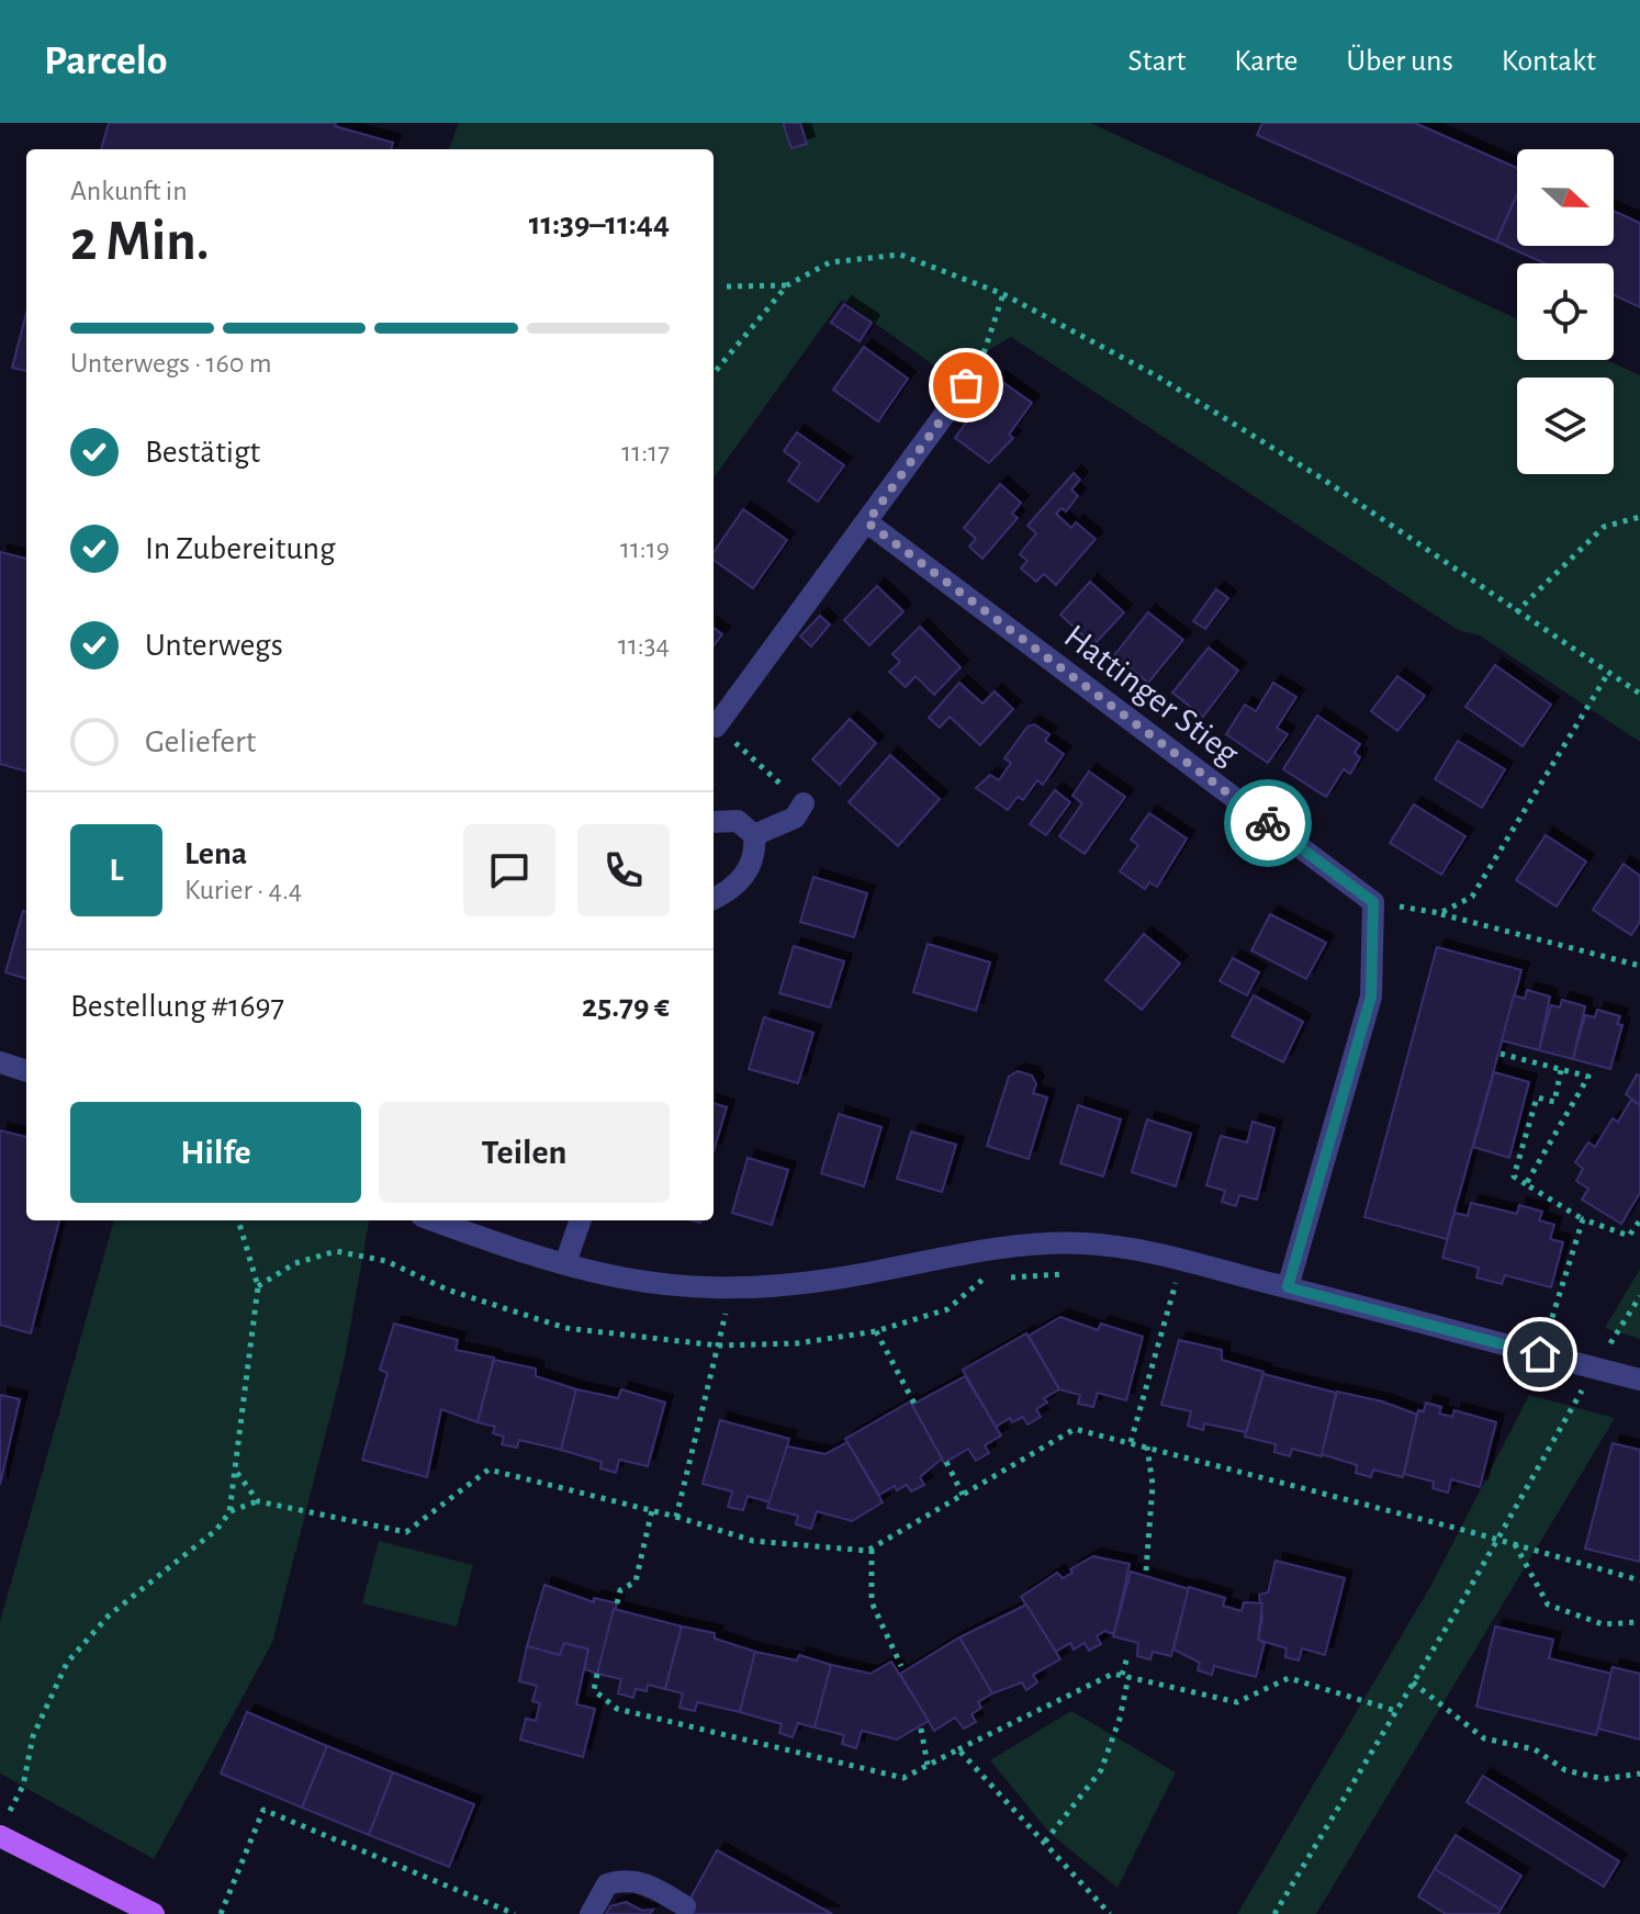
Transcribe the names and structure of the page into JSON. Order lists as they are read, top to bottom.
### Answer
{
  "streets": {
    "street": ["Hattinger Stieg"]
  },
  "north": "right",
  "page": {
    "header": "Parcelo",
    "nav": [
      "Start",
      "Karte",
      "Über uns",
      "Kontakt"
    ],
    "heading": ["2 Min.", "Ankunft in", "11:39–11:44"],
    "panel": [
      "Lena",
      "Kurier · 4.4",
      "Bestellung #1697",
      "25.79 €"
    ],
    "bar": "Unterwegs · 160 m",
    "list": [
      ["Bestätigt", "11:17"],
      ["In Zubereitung", "11:19"],
      ["Unterwegs", "11:34"],
      "Geliefert"
    ],
    "round": "L",
    "buttons": ["Hilfe", "Teilen"]
  }
}
